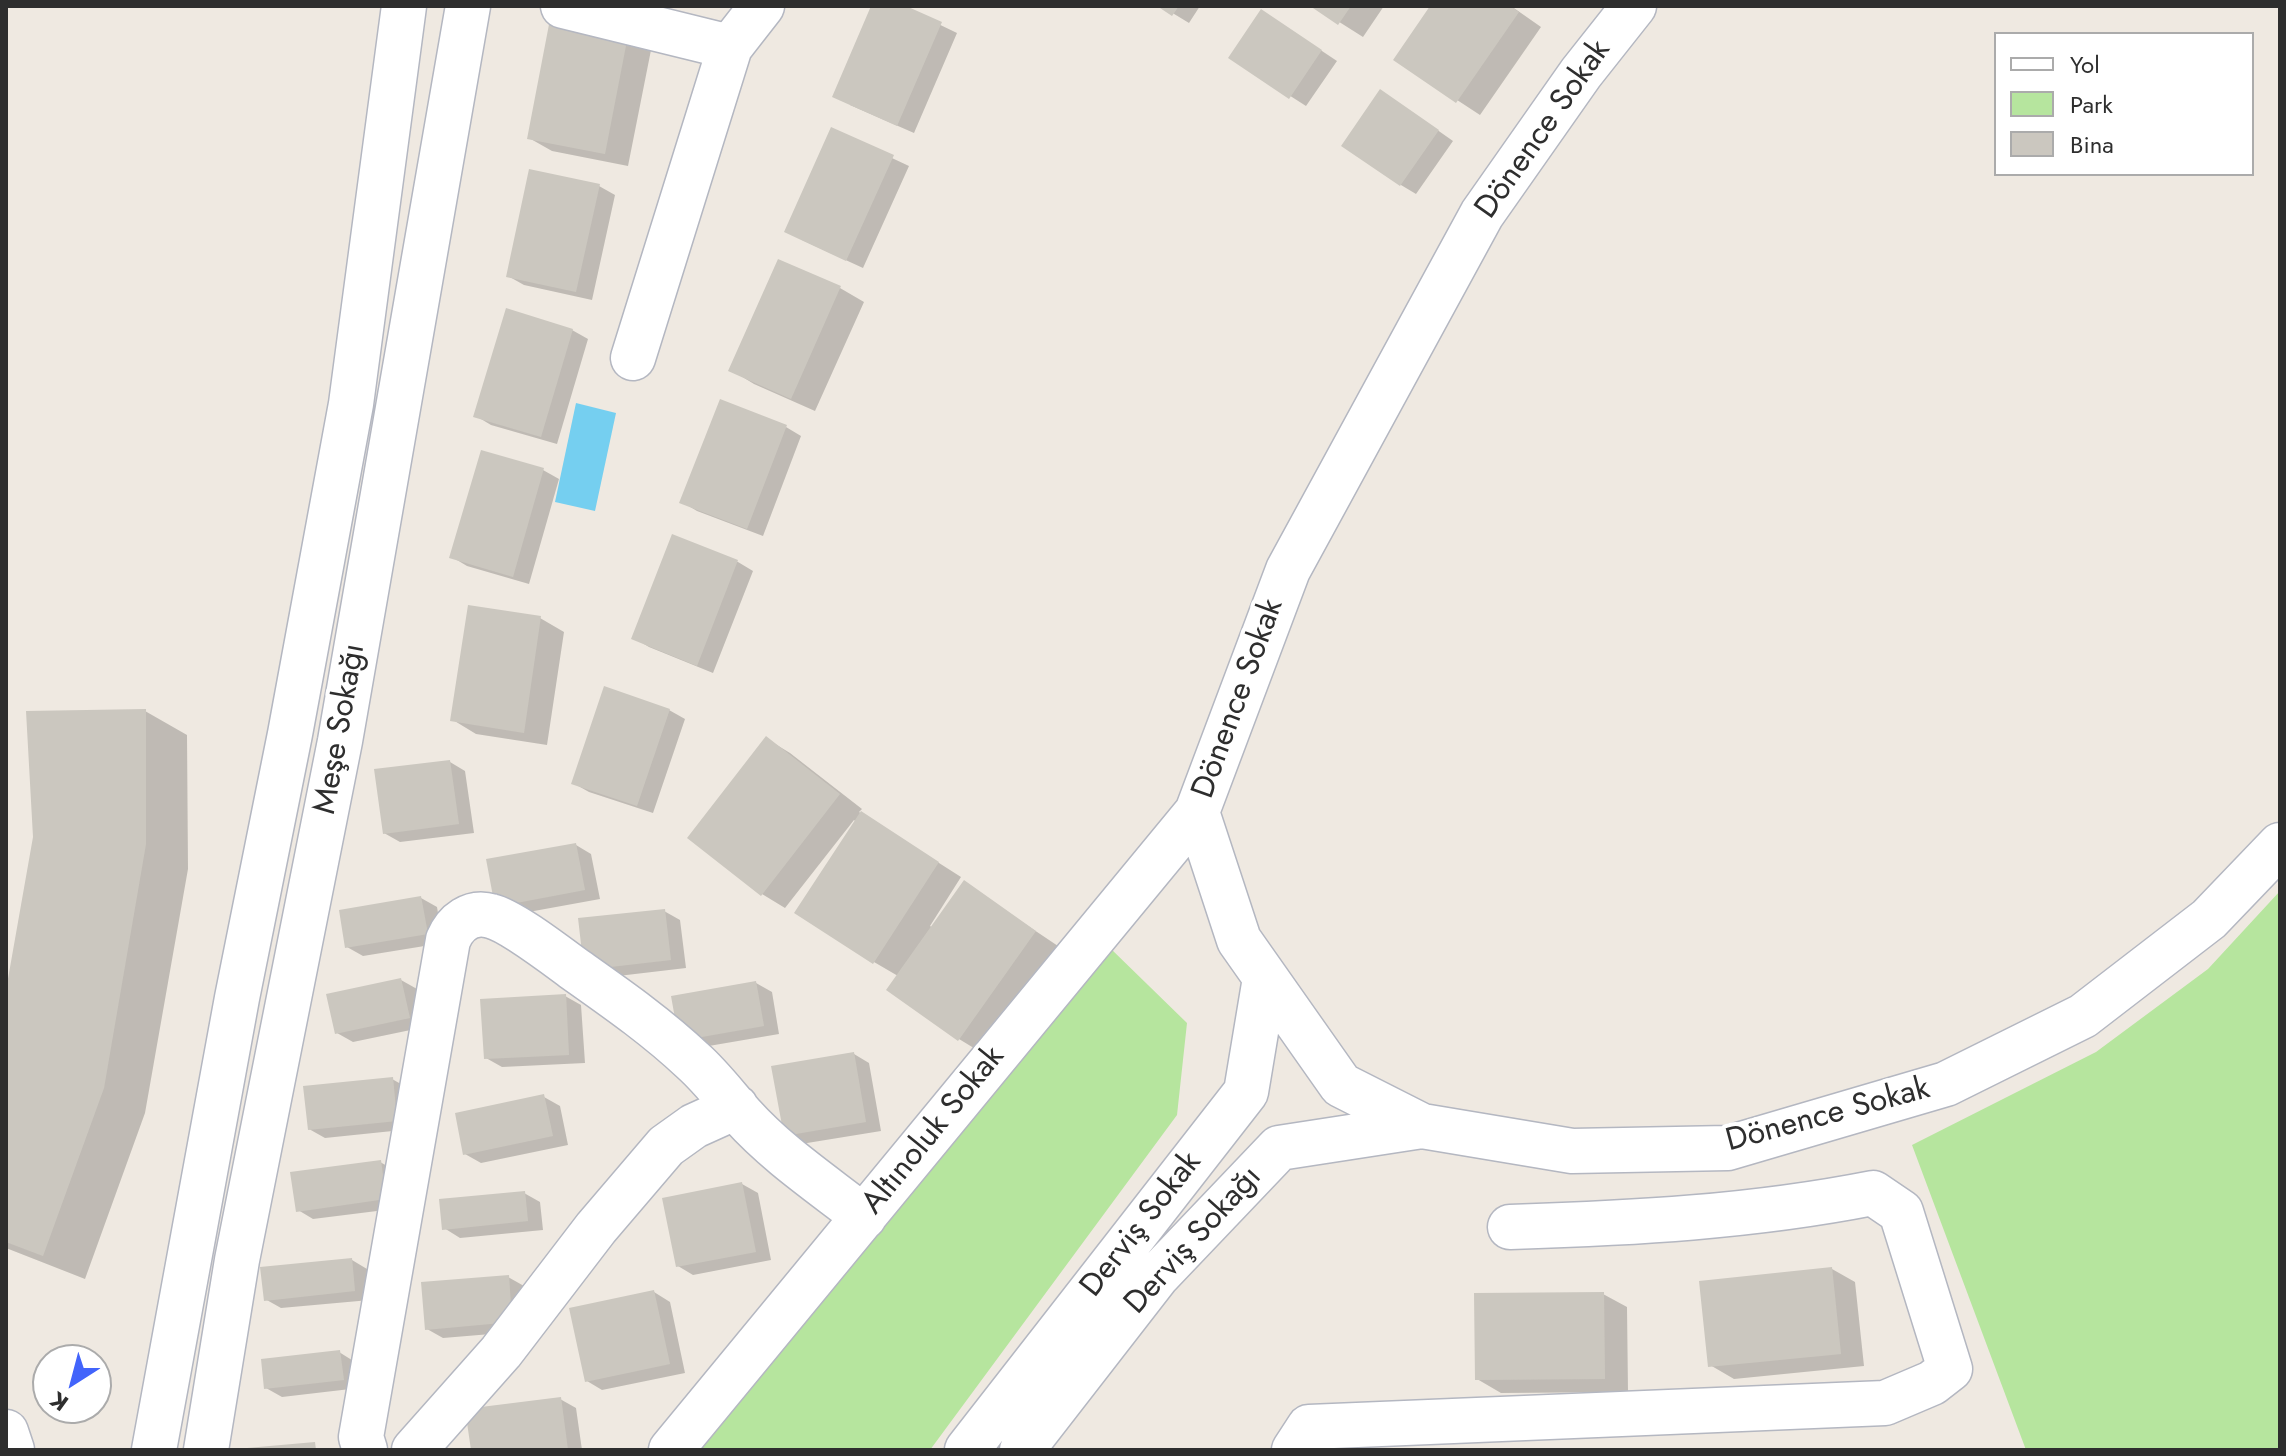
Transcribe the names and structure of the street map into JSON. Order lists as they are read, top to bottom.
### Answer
{
  "streets": {
    "street": [
      "Dönence Sokak",
      "Meşe Sokağı",
      "Altınoluk Sokak",
      "Derviş Sokak",
      "Derviş Sokağı"
    ]
  },
  "crossings": [
    ["Dönence Sokak", "Altınoluk Sokak"],
    ["Dönence Sokak", "Derviş Sokak"],
    ["Dönence Sokak", "Derviş Sokağı"]
  ],
  "legend": ["Yol", "Park", "Bina"],
  "north": "bottom left"
}
